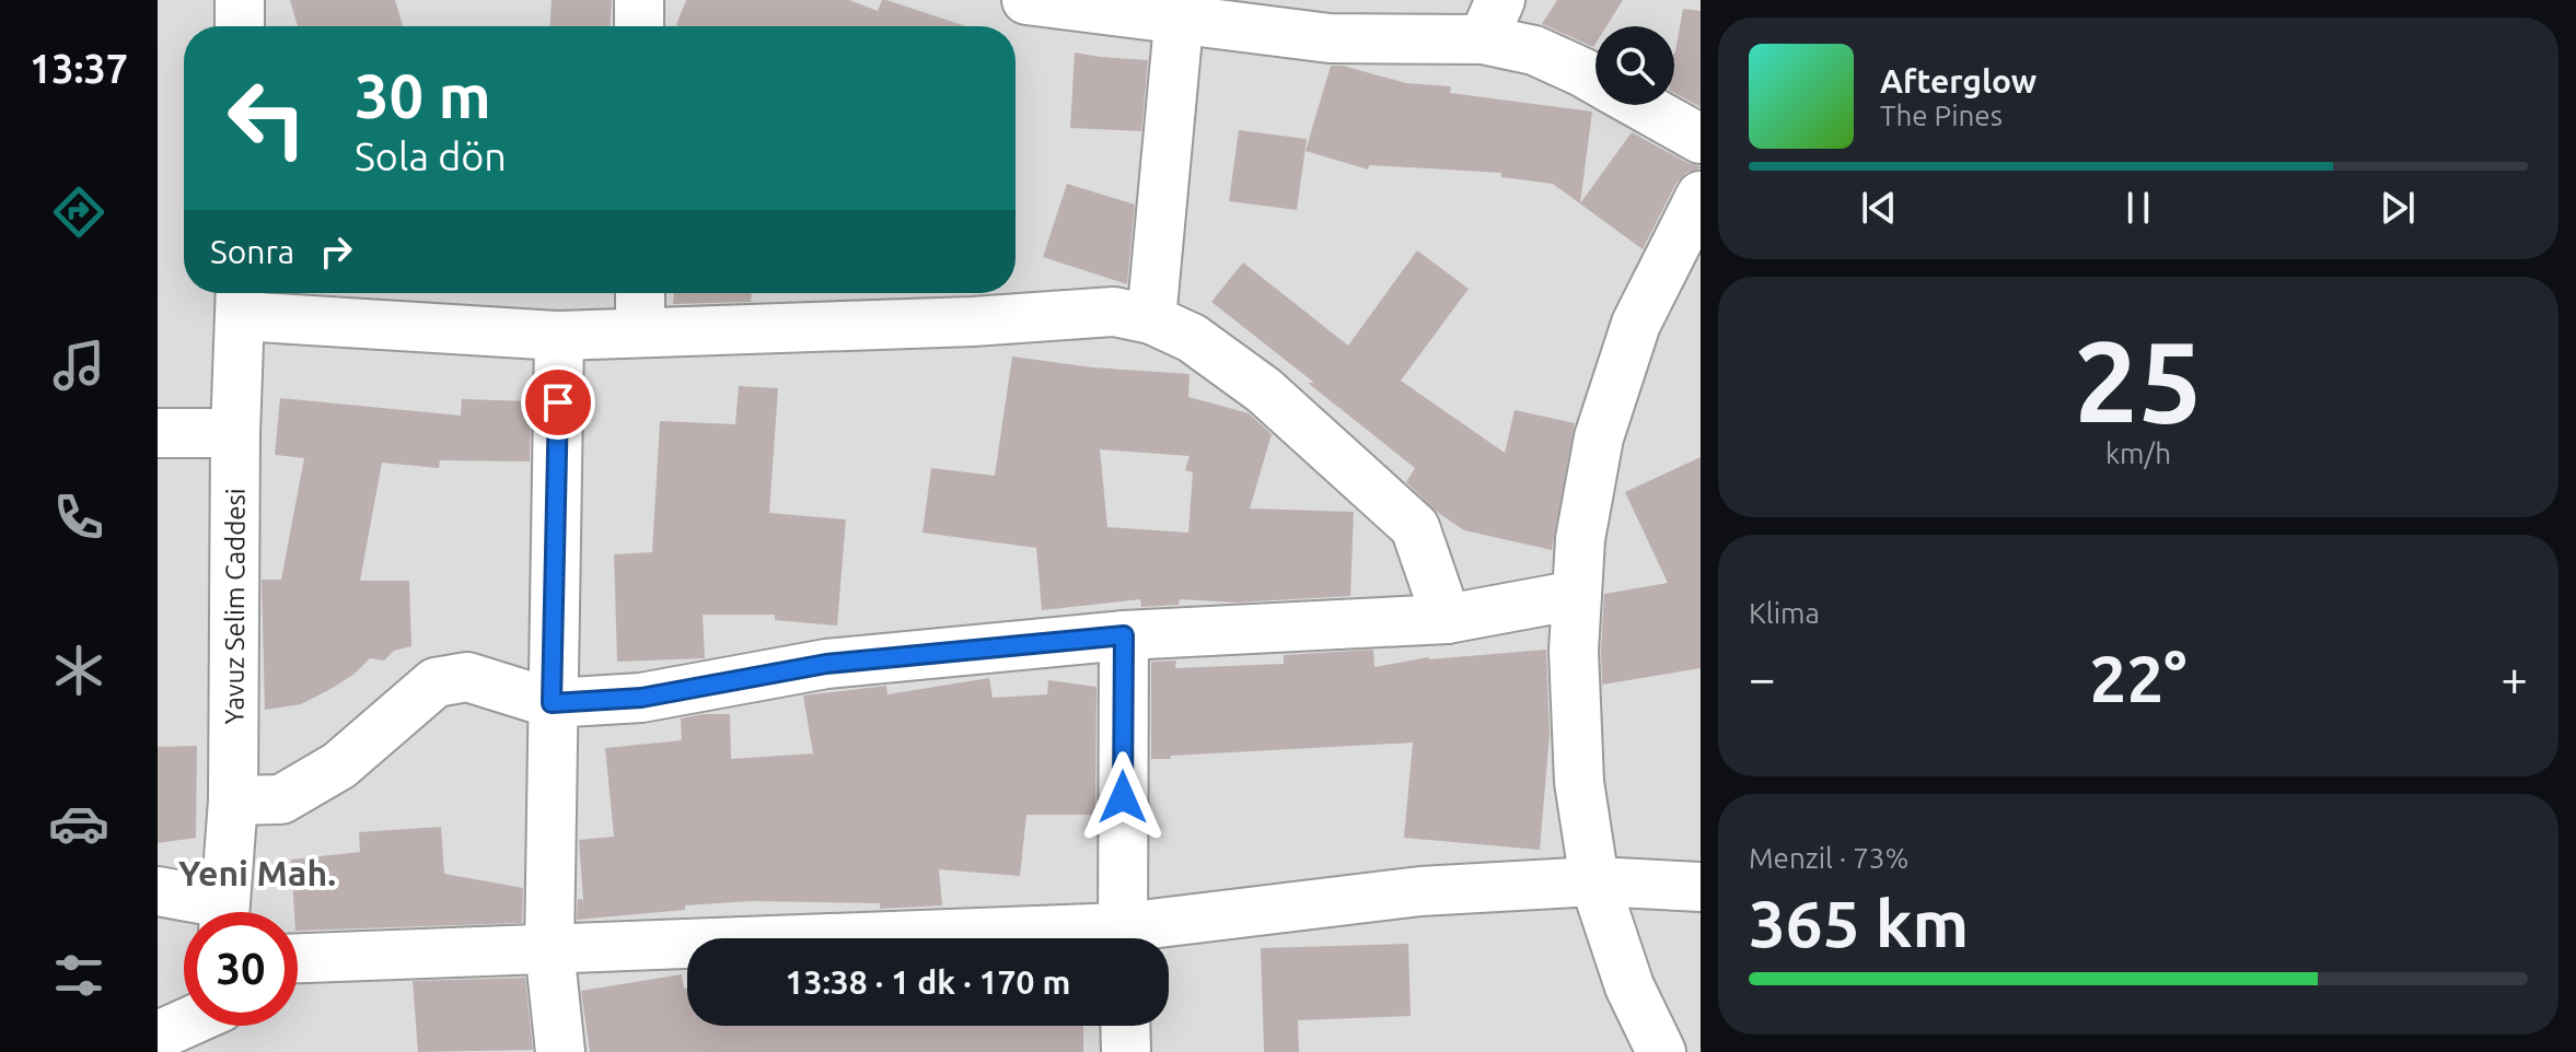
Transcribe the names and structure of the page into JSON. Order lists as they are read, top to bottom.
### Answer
{
  "streets": {
    "street": ["Yavuz Selim Caddesi"]
  },
  "districts": ["Yeni Mah."],
  "page": {
    "tabs": "13:37",
    "turn": ["30 m", "Sola dön"],
    "song": ["Afterglow", "The Pines"],
    "then": "Sonra",
    "tile": [
      ["25", "km/h"],
      "Klima",
      ["Menzil · 73%", "365 km"]
    ],
    "heat": ["−", "22°", "+"],
    "limit": "30",
    "trip": "13:38 · 1 dk · 170 m"
  }
}
